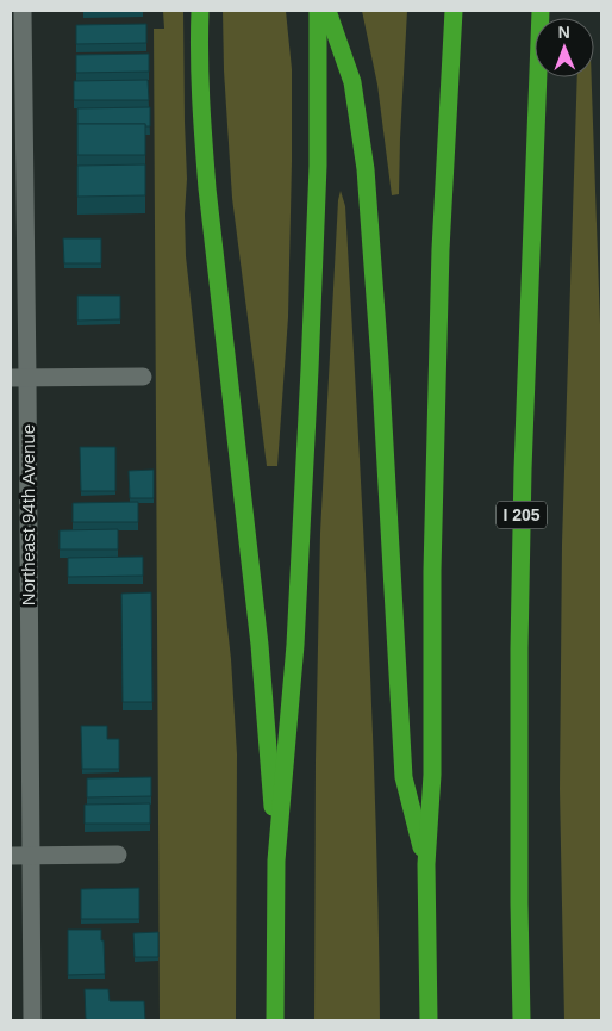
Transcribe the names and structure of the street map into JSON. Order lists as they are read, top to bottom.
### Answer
{
  "streets": {
    "highway": ["I 205"],
    "street": ["Northeast 94th Avenue"]
  },
  "north": "top"
}
